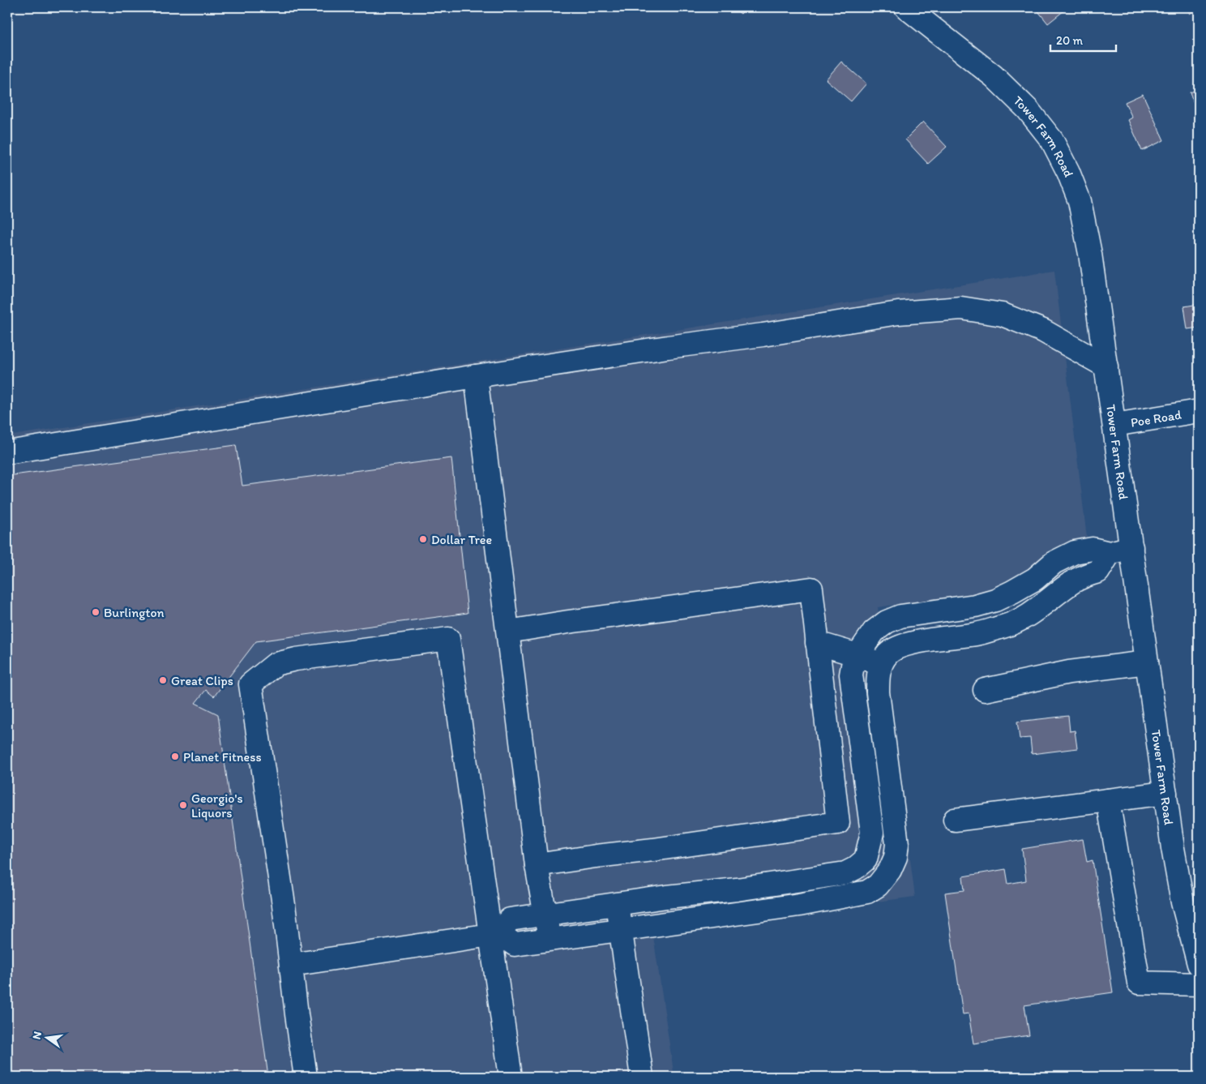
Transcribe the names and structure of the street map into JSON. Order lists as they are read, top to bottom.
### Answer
{
  "streets": {
    "street": ["Tower Farm Road", "Poe Road"]
  },
  "crossings": [
    ["Tower Farm Road", "Poe Road"]
  ],
  "places": [
    "Dollar Tree",
    "Burlington",
    "Great Clips",
    "Planet Fitness",
    "Georgio's Liquors"
  ],
  "scale_bar": "20 m",
  "north": "left"
}
